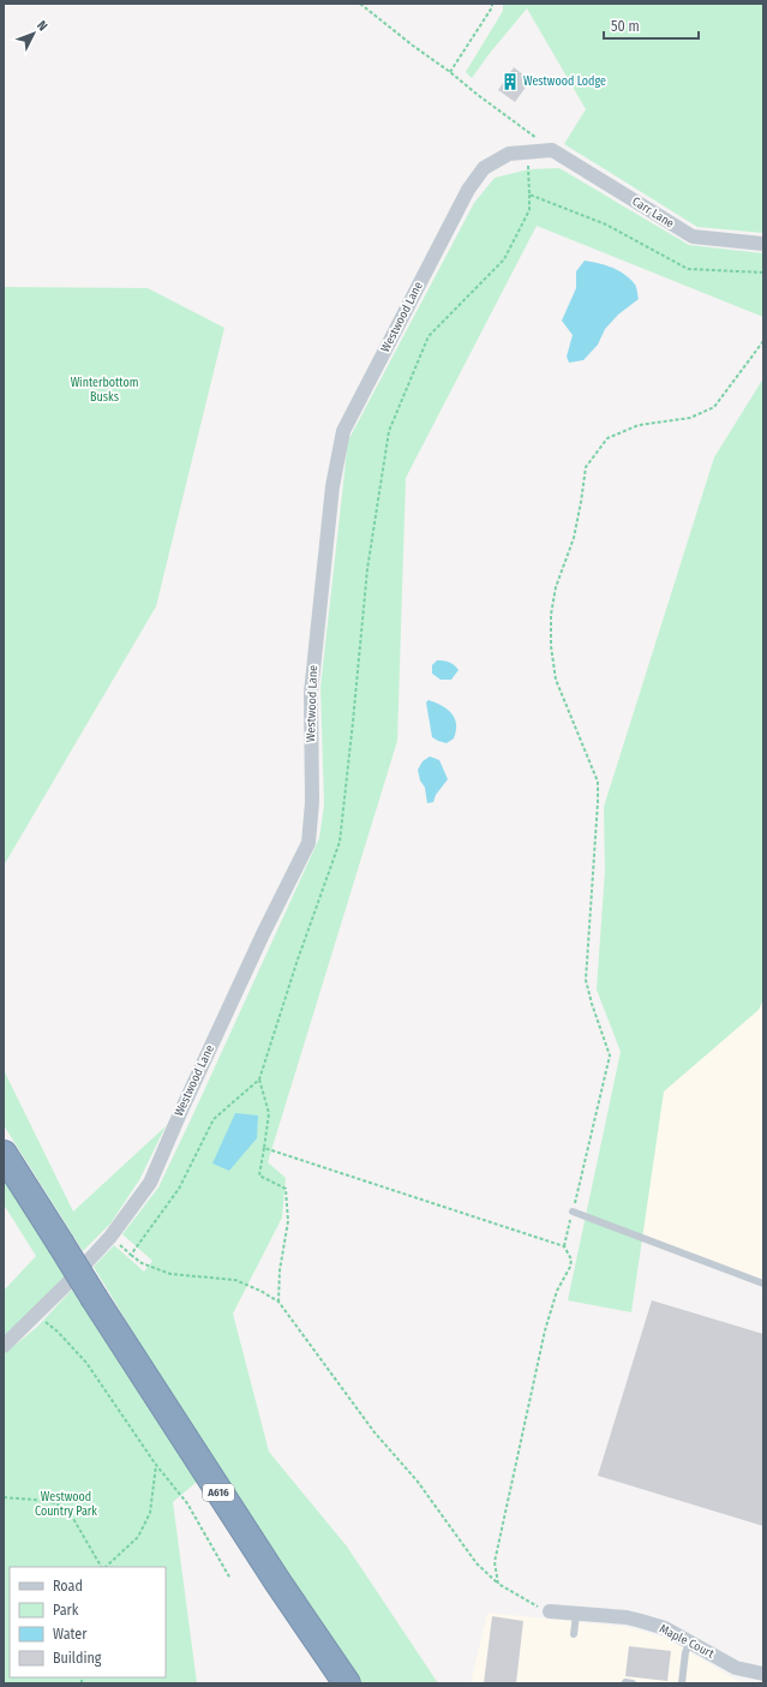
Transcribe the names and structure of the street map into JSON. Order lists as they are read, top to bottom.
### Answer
{
  "streets": {
    "highway": ["A616"],
    "street": ["Carr Lane", "Westwood Lane", "Maple Court"]
  },
  "crossings": [
    ["Carr Lane", "Westwood Lane"]
  ],
  "parks": ["Winterbottom Busks", "Westwood Country Park"],
  "places": {
    "building": ["Westwood Lodge"]
  },
  "legend": [
    "Road",
    "Park",
    "Water",
    "Building"
  ],
  "scale_bar": "50 m",
  "north": "top right"
}
